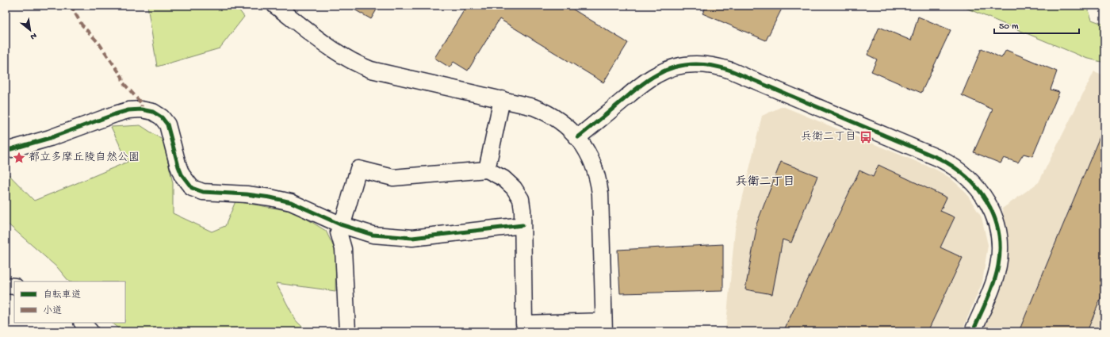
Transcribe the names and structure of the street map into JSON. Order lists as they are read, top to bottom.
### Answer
{
  "districts": ["兵衛二丁目"],
  "places": {
    "bus stop": ["兵衛二丁目"],
    "place": ["都立多摩丘陵自然公園"]
  },
  "legend": ["自転車道", "小道"],
  "scale_bar": "50 m",
  "north": "bottom right"
}
